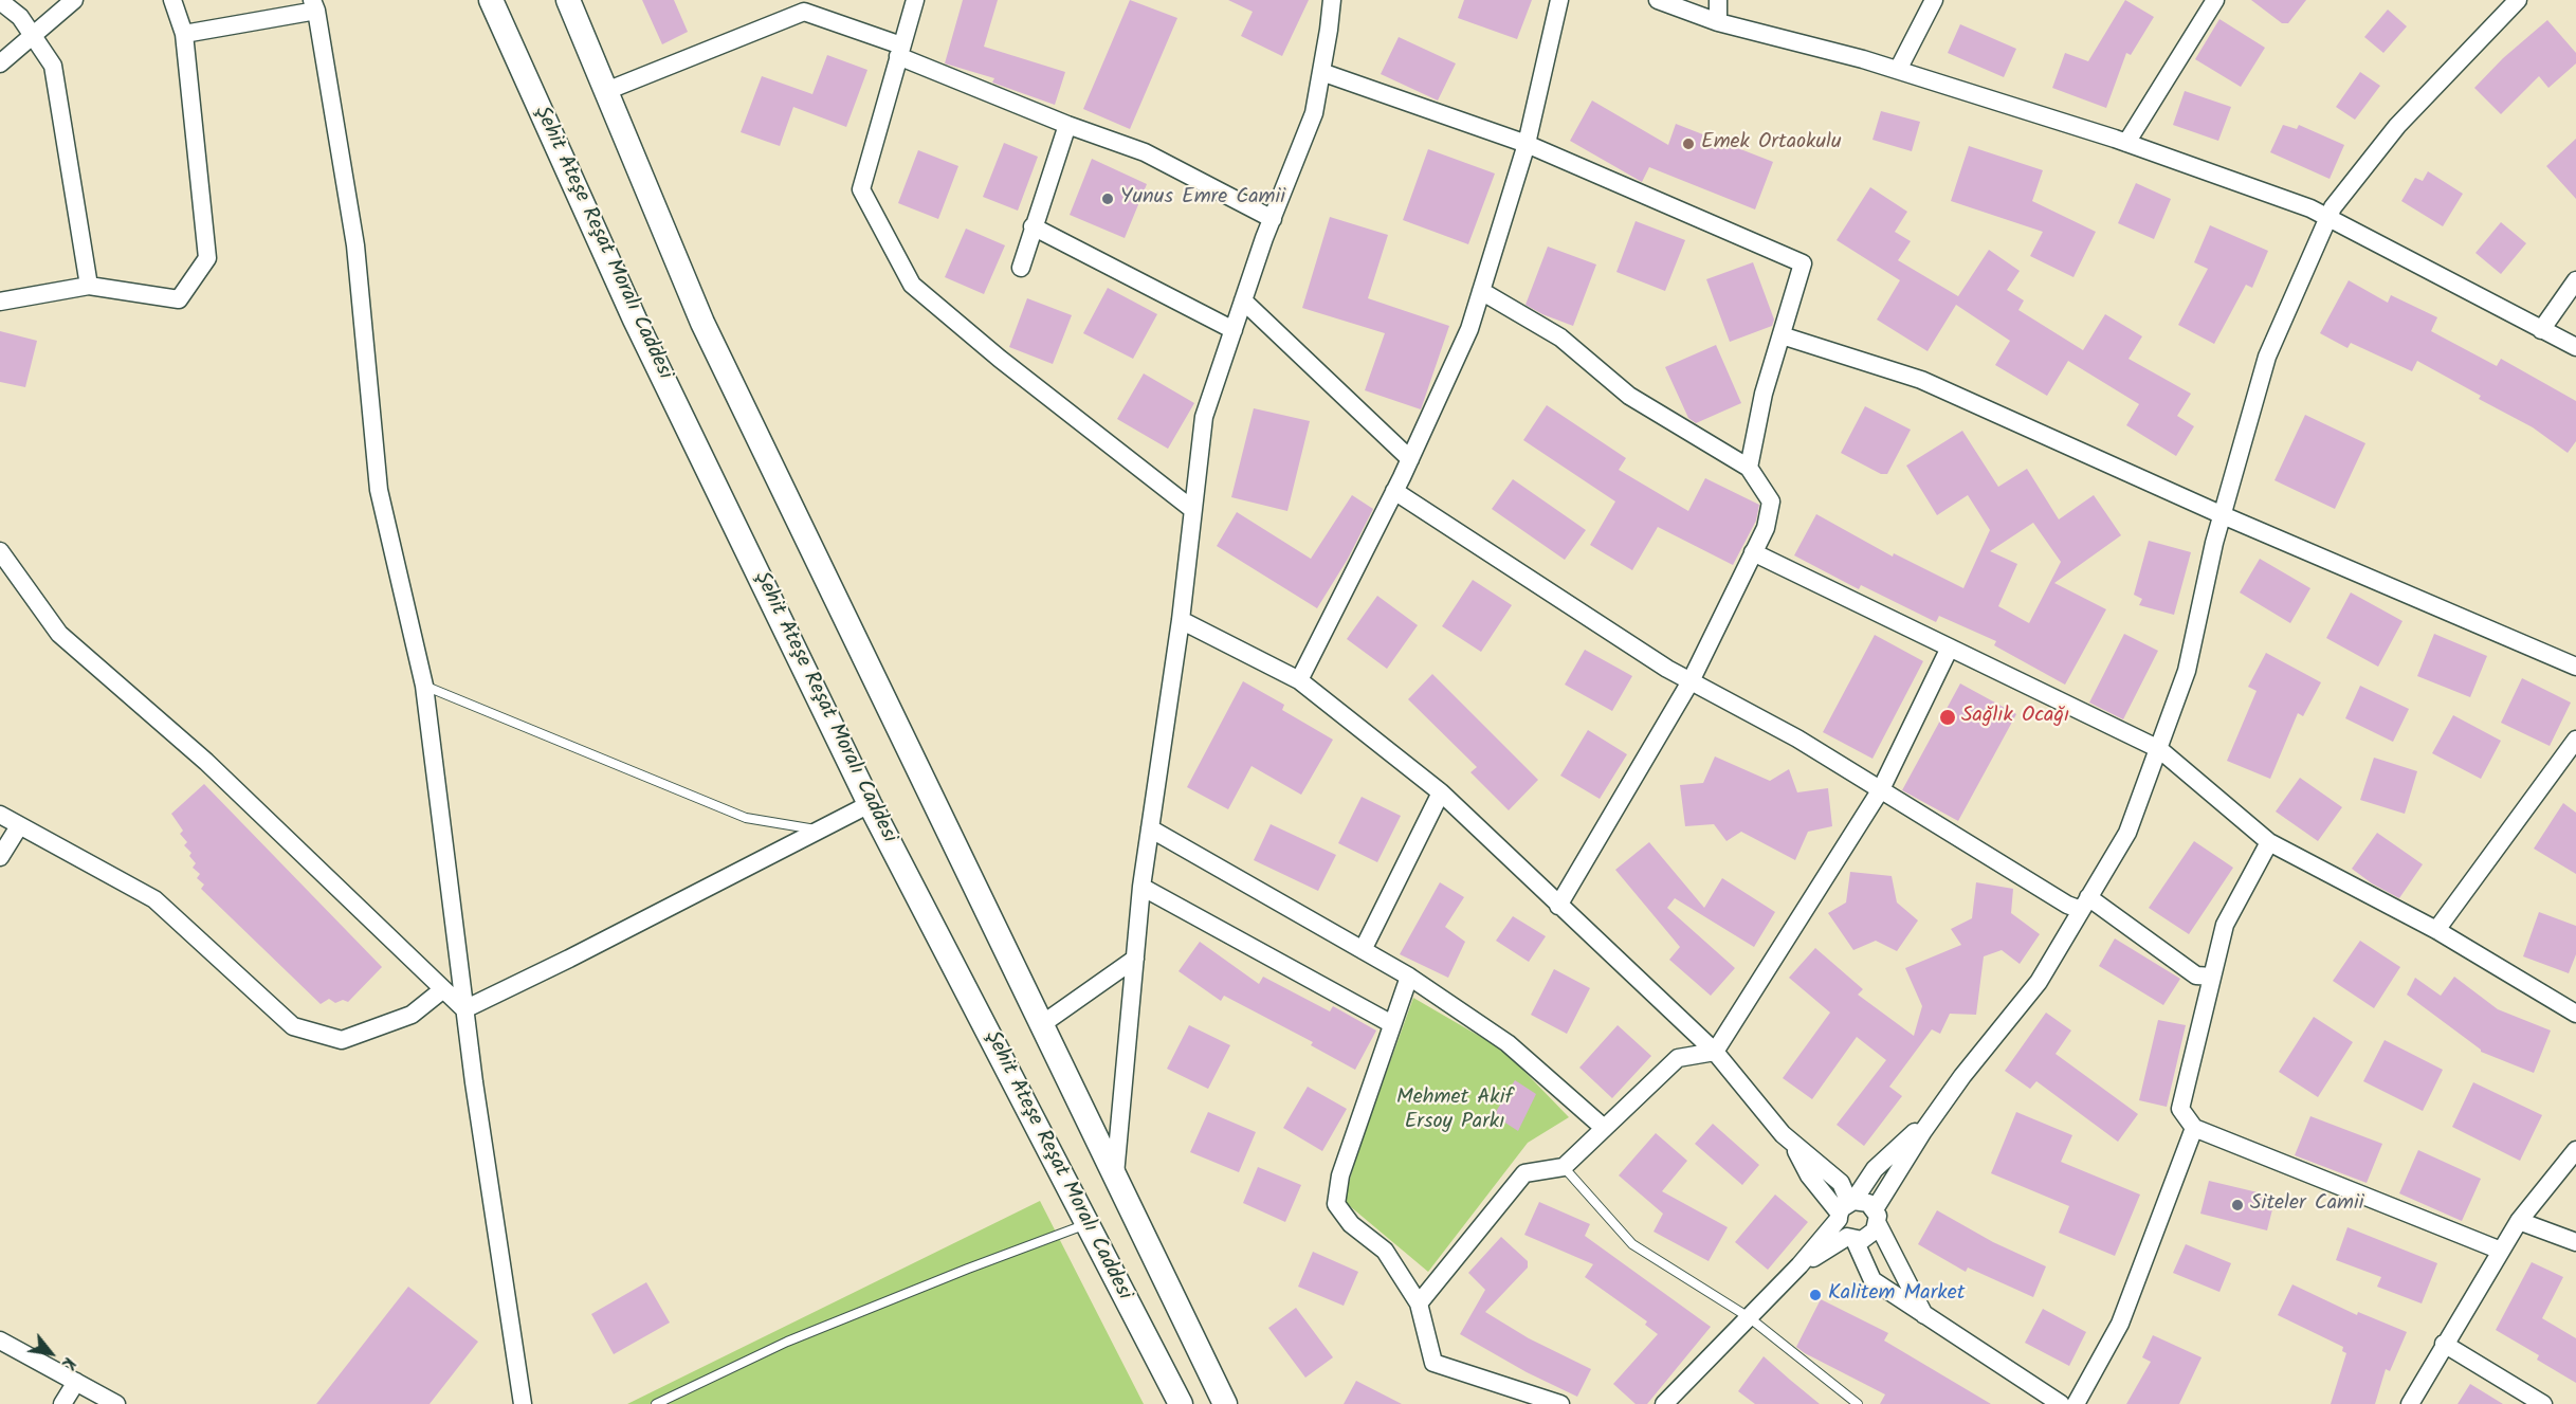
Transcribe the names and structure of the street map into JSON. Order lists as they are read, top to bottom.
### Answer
{
  "streets": {
    "main road": ["Şehit Ateşe Reşat Moralı Caddesi"]
  },
  "parks": ["Mehmet Akif Ersoy Parkı"],
  "places": [
    "Emek Ortaokulu",
    "Yunus Emre Camii",
    "Sağlık Ocağı",
    "Siteler Camii",
    "Kalitem Market"
  ],
  "north": "bottom right"
}
